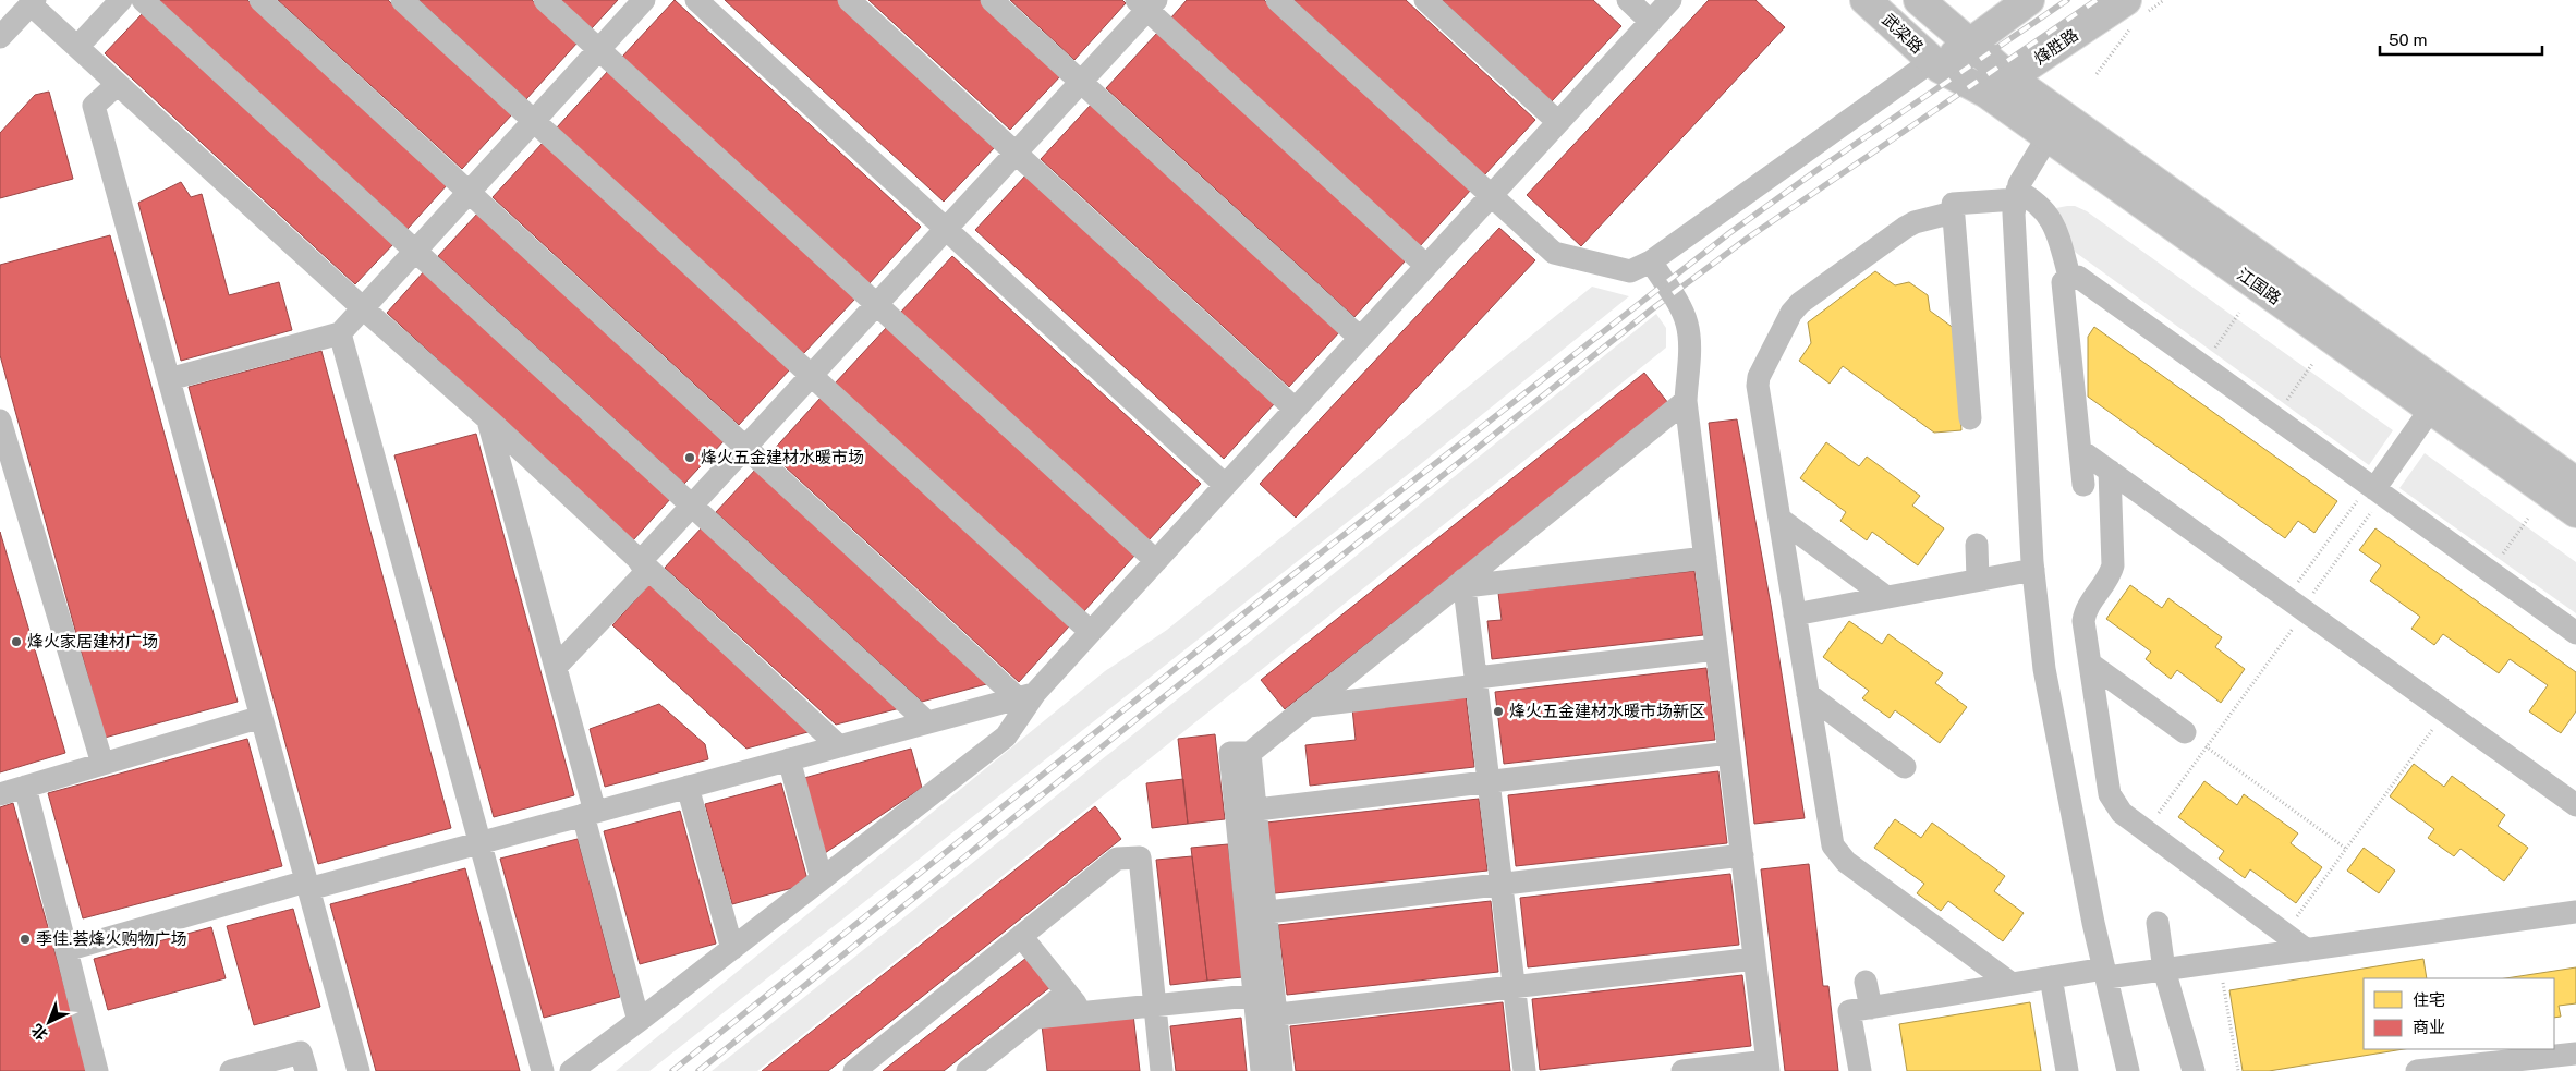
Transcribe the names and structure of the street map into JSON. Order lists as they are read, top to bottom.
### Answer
{
  "streets": {
    "main road": ["武梁路", "烽胜路", "江国路"]
  },
  "crossings": [
    ["武梁路", "江国路"],
    ["烽胜路", "江国路"]
  ],
  "places": [
    "烽火五金建材水暖市场",
    "烽火家居建材广场",
    "烽火五金建材水暖市场新区",
    "季佳.荟烽火购物广场"
  ],
  "legend": ["住宅", "商业"],
  "scale_bar": "50 m",
  "north": "bottom left"
}
